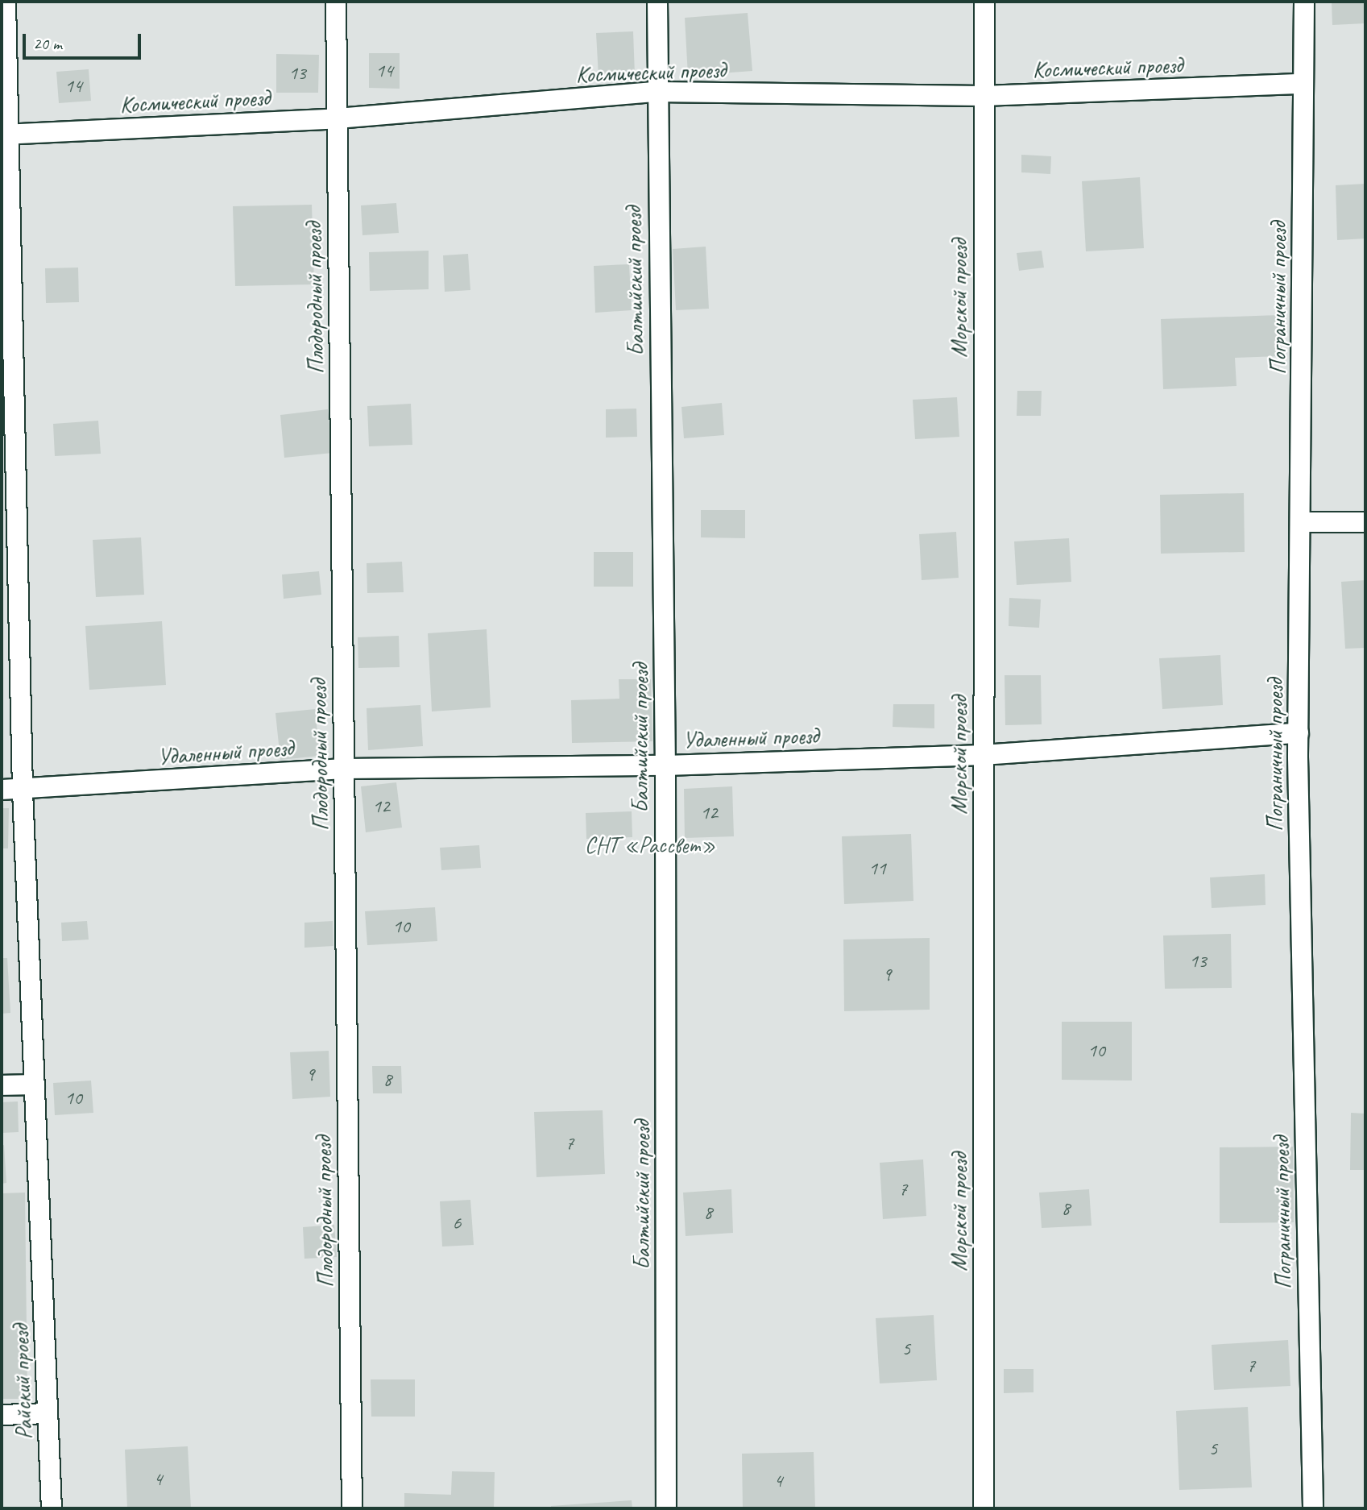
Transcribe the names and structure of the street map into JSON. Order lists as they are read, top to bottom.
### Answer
{
  "streets": {
    "lane": [
      "Космический проезд",
      "Балтийский проезд",
      "Плодородный проезд",
      "Морской проезд",
      "Пограничный проезд",
      "Удаленный проезд",
      "Райский проезд"
    ]
  },
  "crossings": [
    ["Космический проезд", "Балтийский проезд"],
    ["Космический проезд", "Плодородный проезд"],
    ["Космический проезд", "Морской проезд"],
    ["Космический проезд", "Пограничный проезд"],
    ["Космический проезд", "Райский проезд"],
    ["Балтийский проезд", "Удаленный проезд"],
    ["Плодородный проезд", "Удаленный проезд"],
    ["Морской проезд", "Удаленный проезд"],
    ["Пограничный проезд", "Удаленный проезд"],
    ["Удаленный проезд", "Райский проезд"]
  ],
  "parks": ["СНТ «Рассвет»"],
  "house_numbers": [
    "14",
    "13",
    "14",
    "12",
    "12",
    "11",
    "10",
    "13",
    "9",
    "10",
    "9",
    "8",
    "10",
    "7",
    "7",
    "8",
    "8",
    "6",
    "5",
    "7",
    "5",
    "4",
    "4"
  ],
  "scale_bar": "20 m"
}
